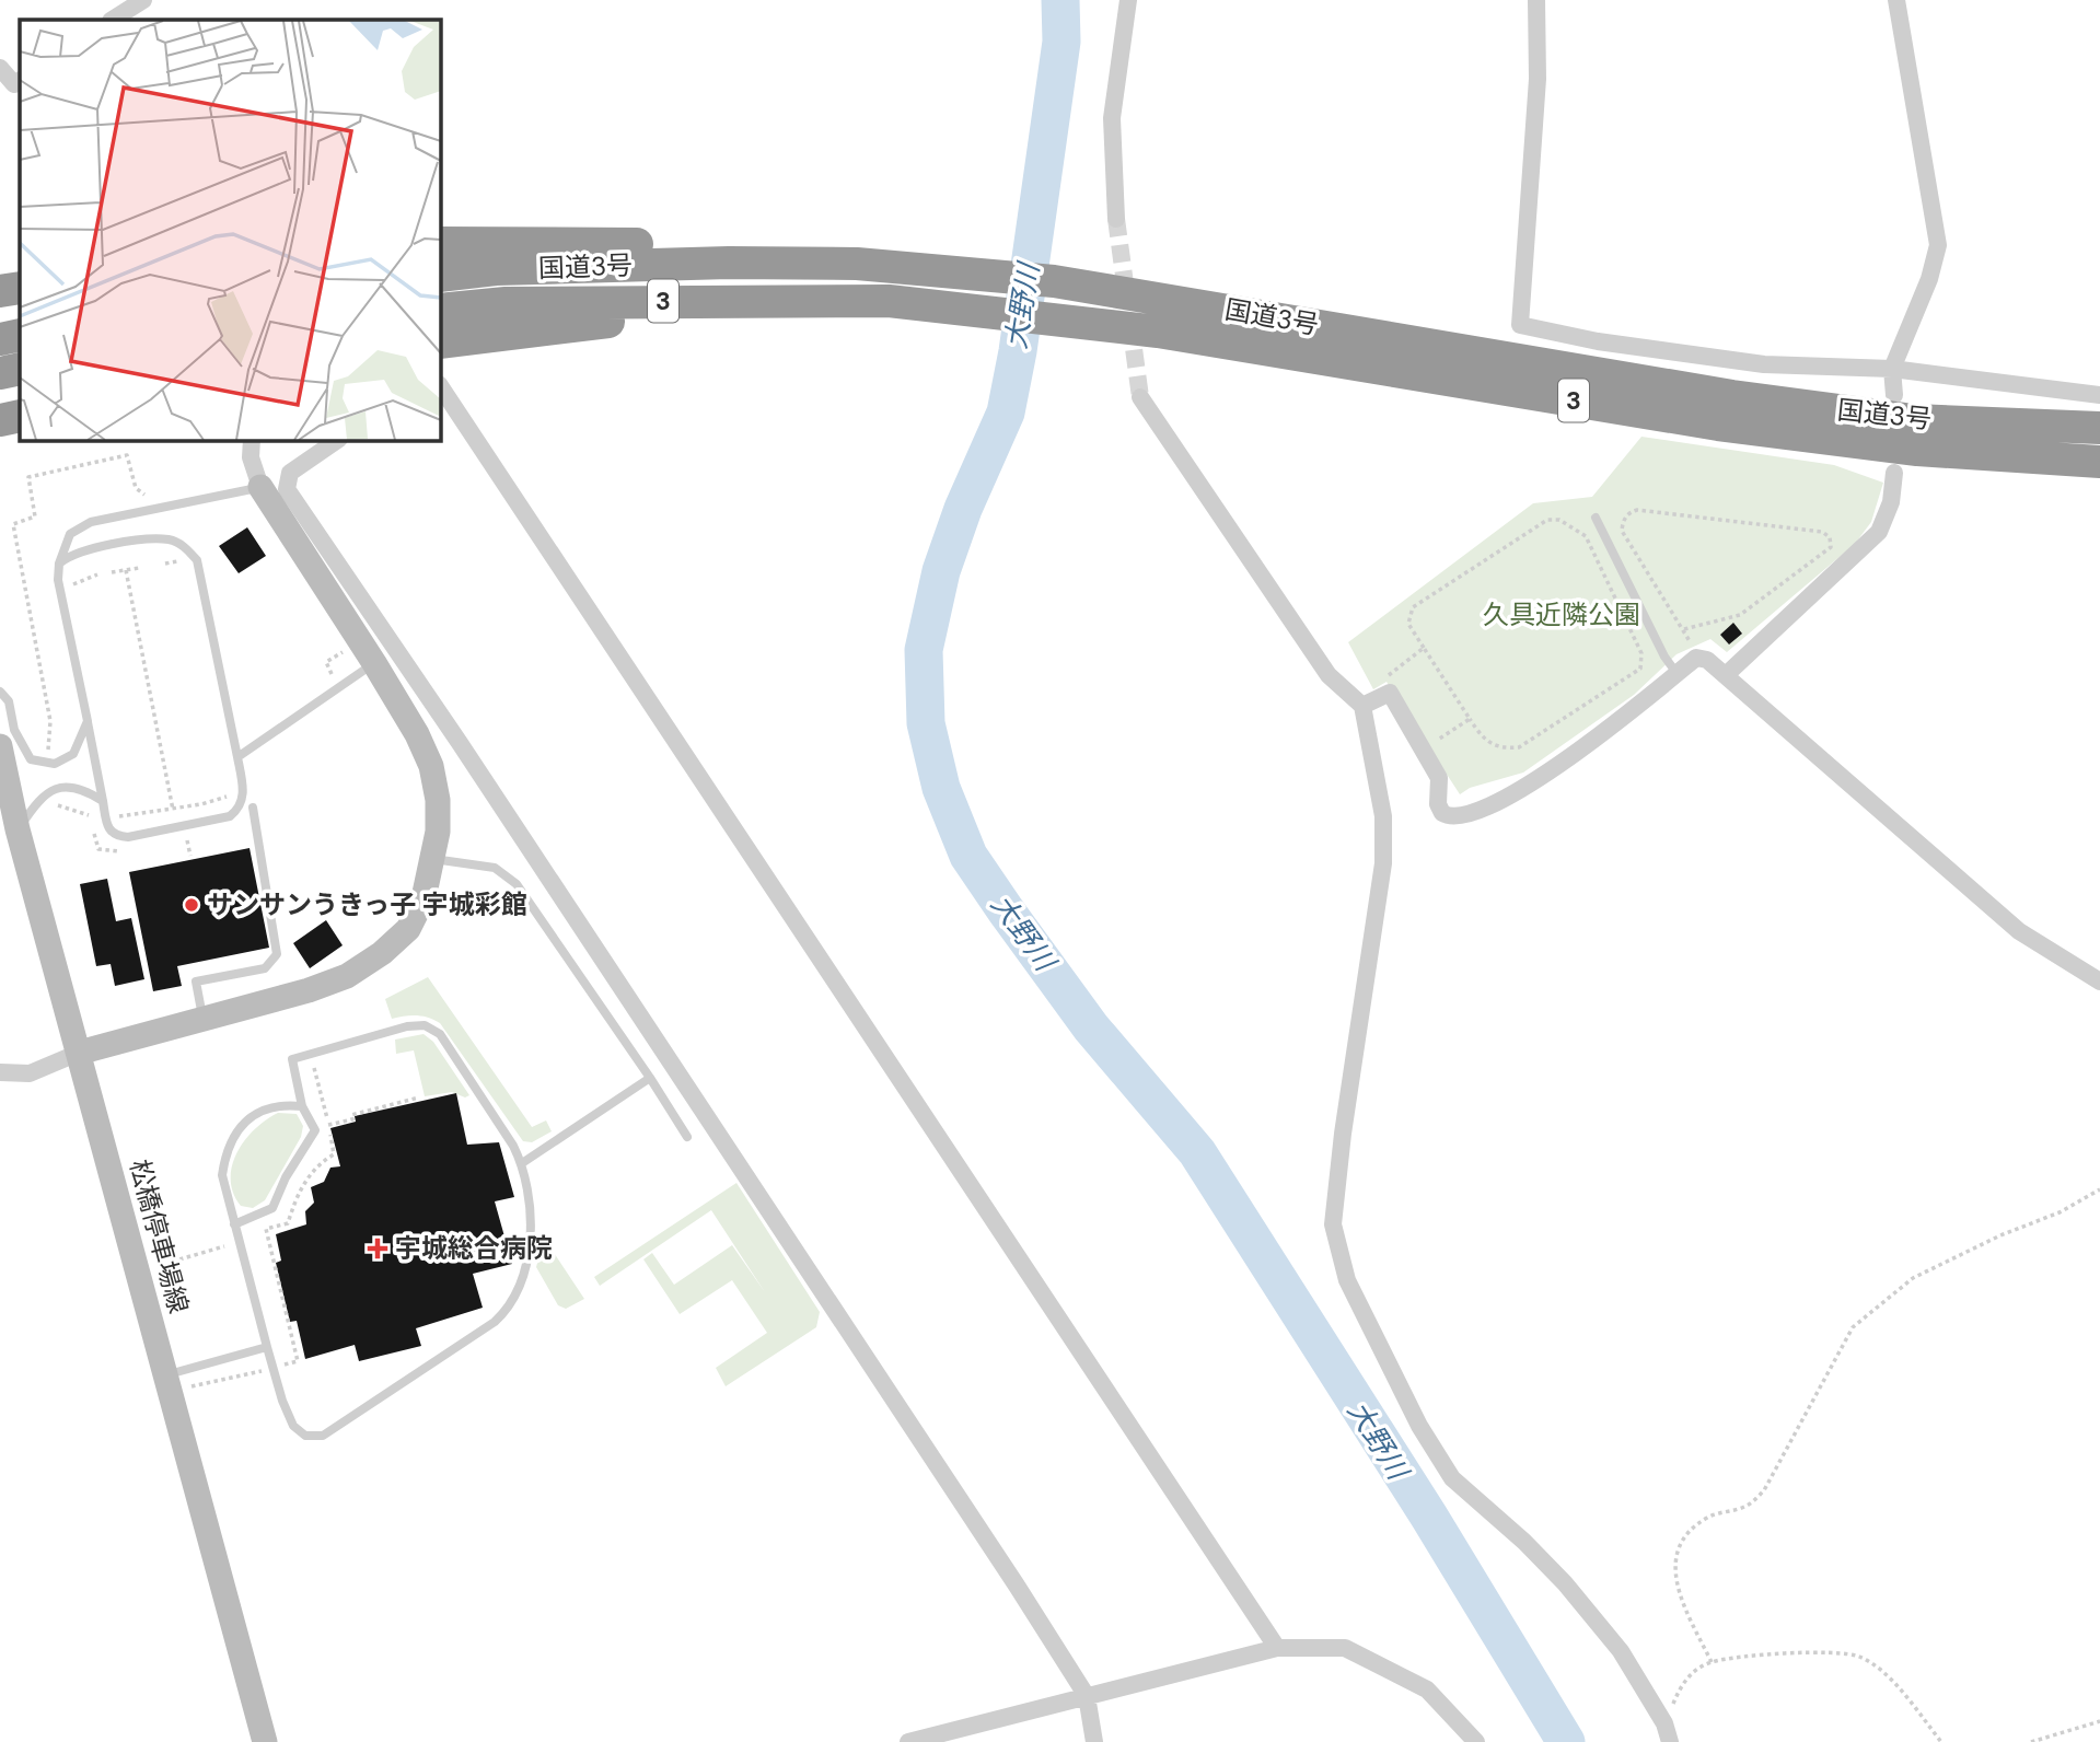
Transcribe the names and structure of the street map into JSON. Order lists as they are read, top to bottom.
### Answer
{
  "streets": {
    "highway": ["国道3号", "3"],
    "main road": ["松橋停車場線"]
  },
  "water": ["大野川"],
  "parks": ["久具近隣公園"],
  "places": {
    "other": ["サンサンうきっ子 宇城彩館"],
    "health": ["宇城総合病院"]
  }
}
